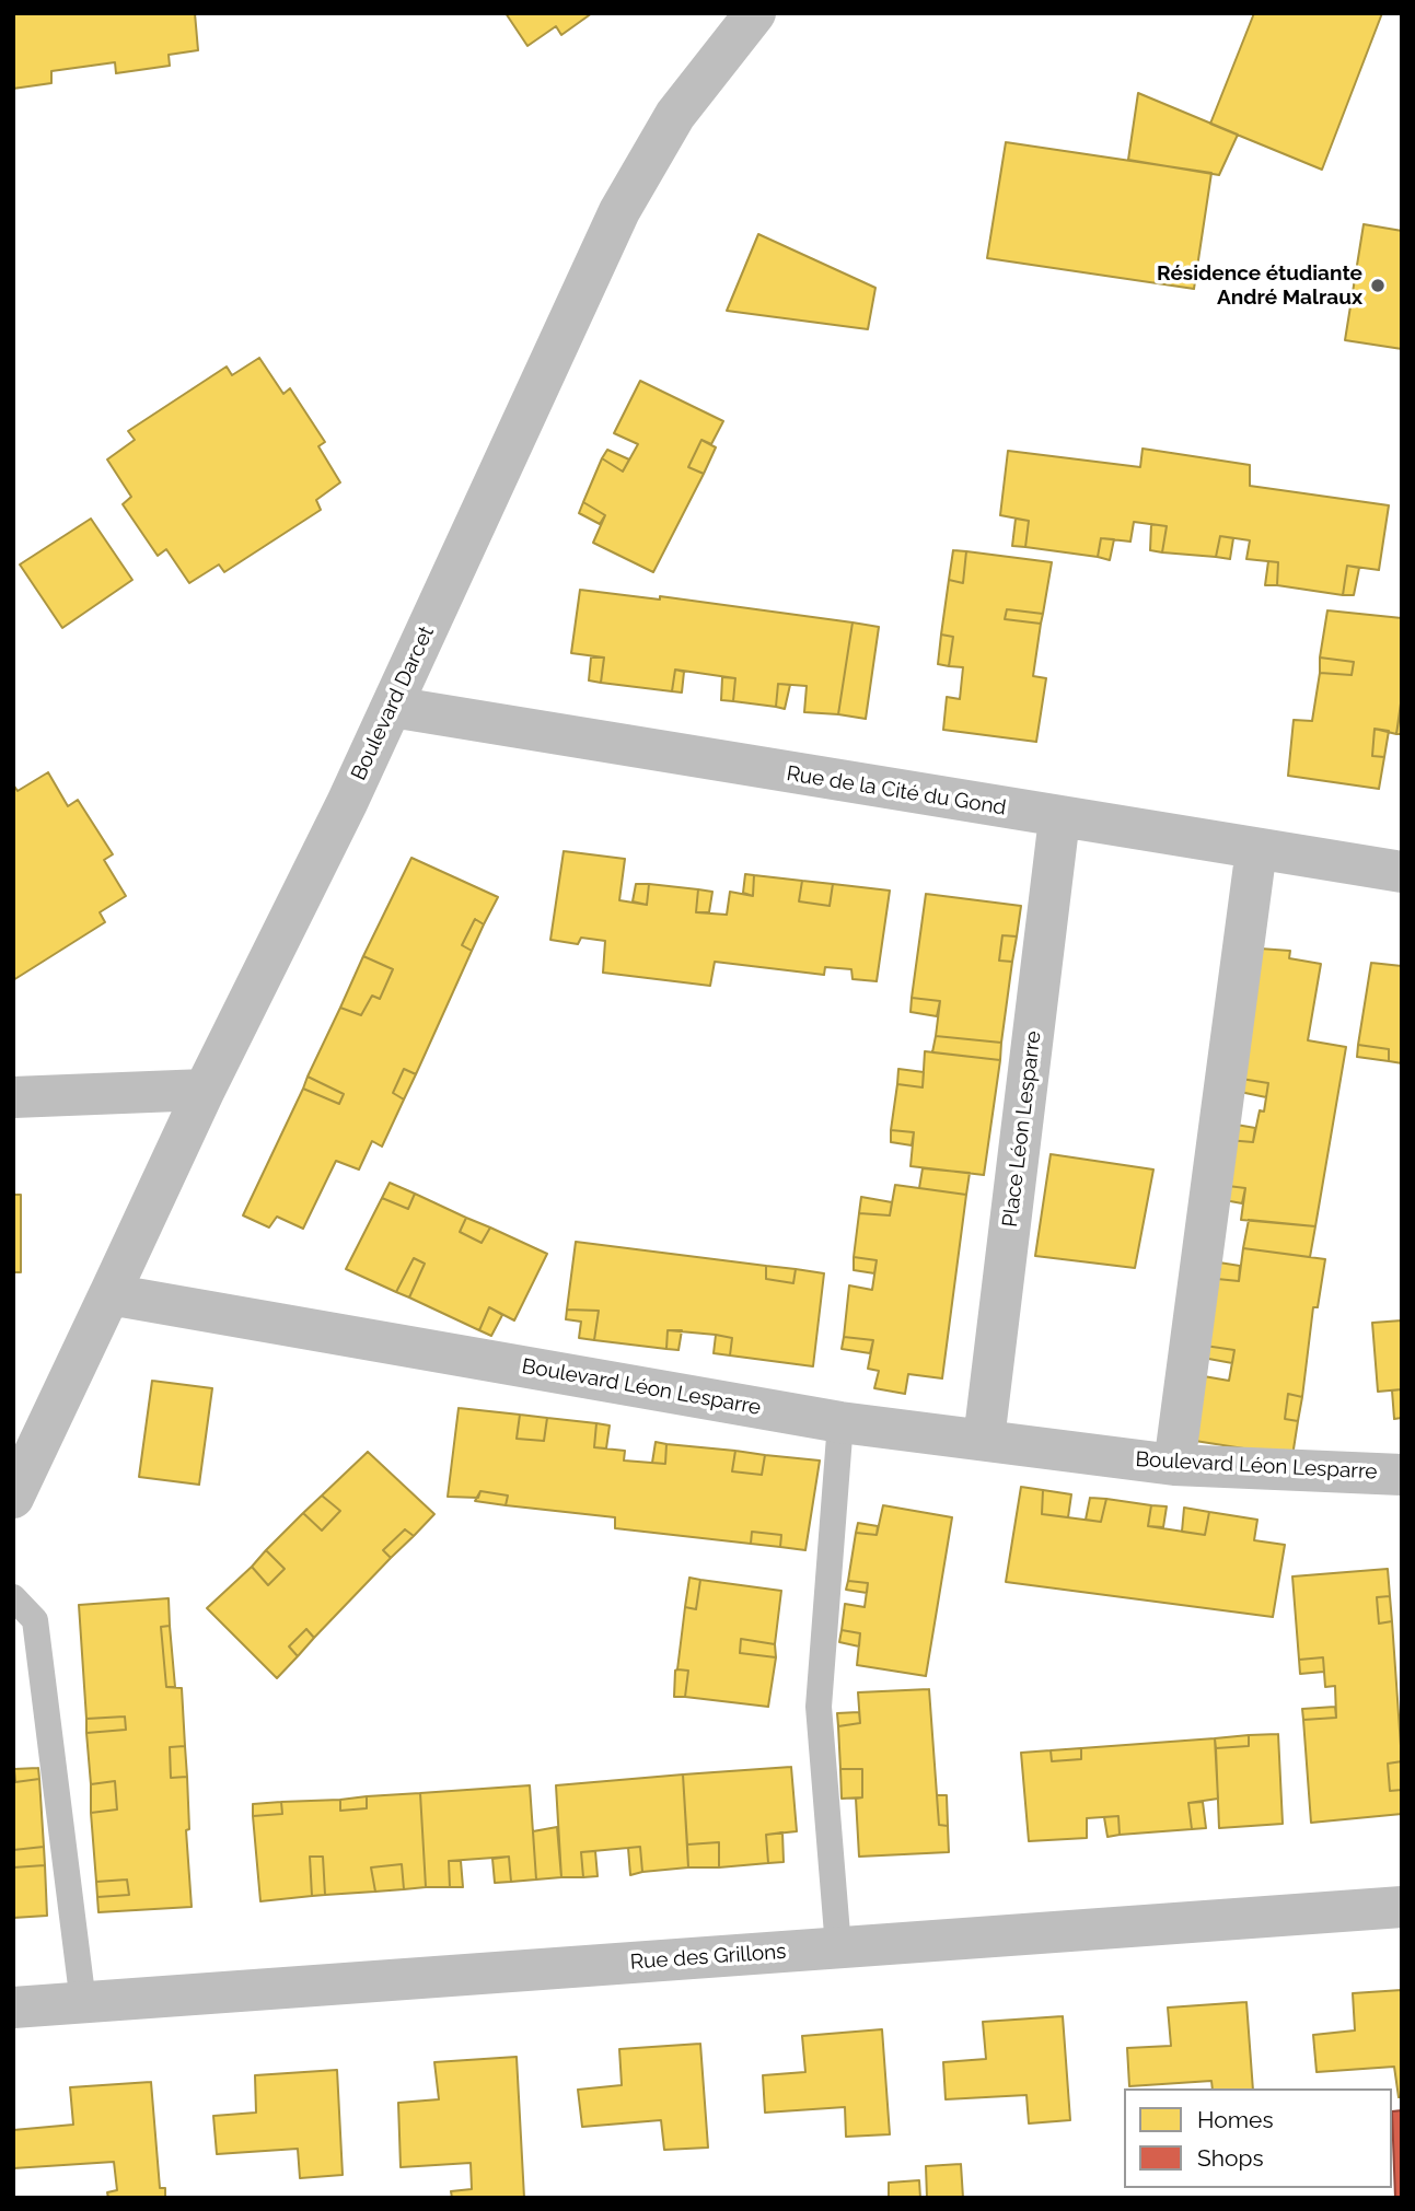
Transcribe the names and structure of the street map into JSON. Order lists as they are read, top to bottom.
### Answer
{
  "streets": {
    "street": [
      "Boulevard Darcet",
      "Rue de la Cité du Gond",
      "Place Léon Lesparre",
      "Boulevard Léon Lesparre",
      "Rue des Grillons"
    ]
  },
  "crossings": [
    ["Boulevard Darcet", "Rue de la Cité du Gond"],
    ["Boulevard Darcet", "Boulevard Léon Lesparre"],
    ["Rue de la Cité du Gond", "Place Léon Lesparre"],
    ["Place Léon Lesparre", "Boulevard Léon Lesparre"]
  ],
  "places": ["Résidence étudiante André Malraux"],
  "legend": ["Homes", "Shops"]
}
